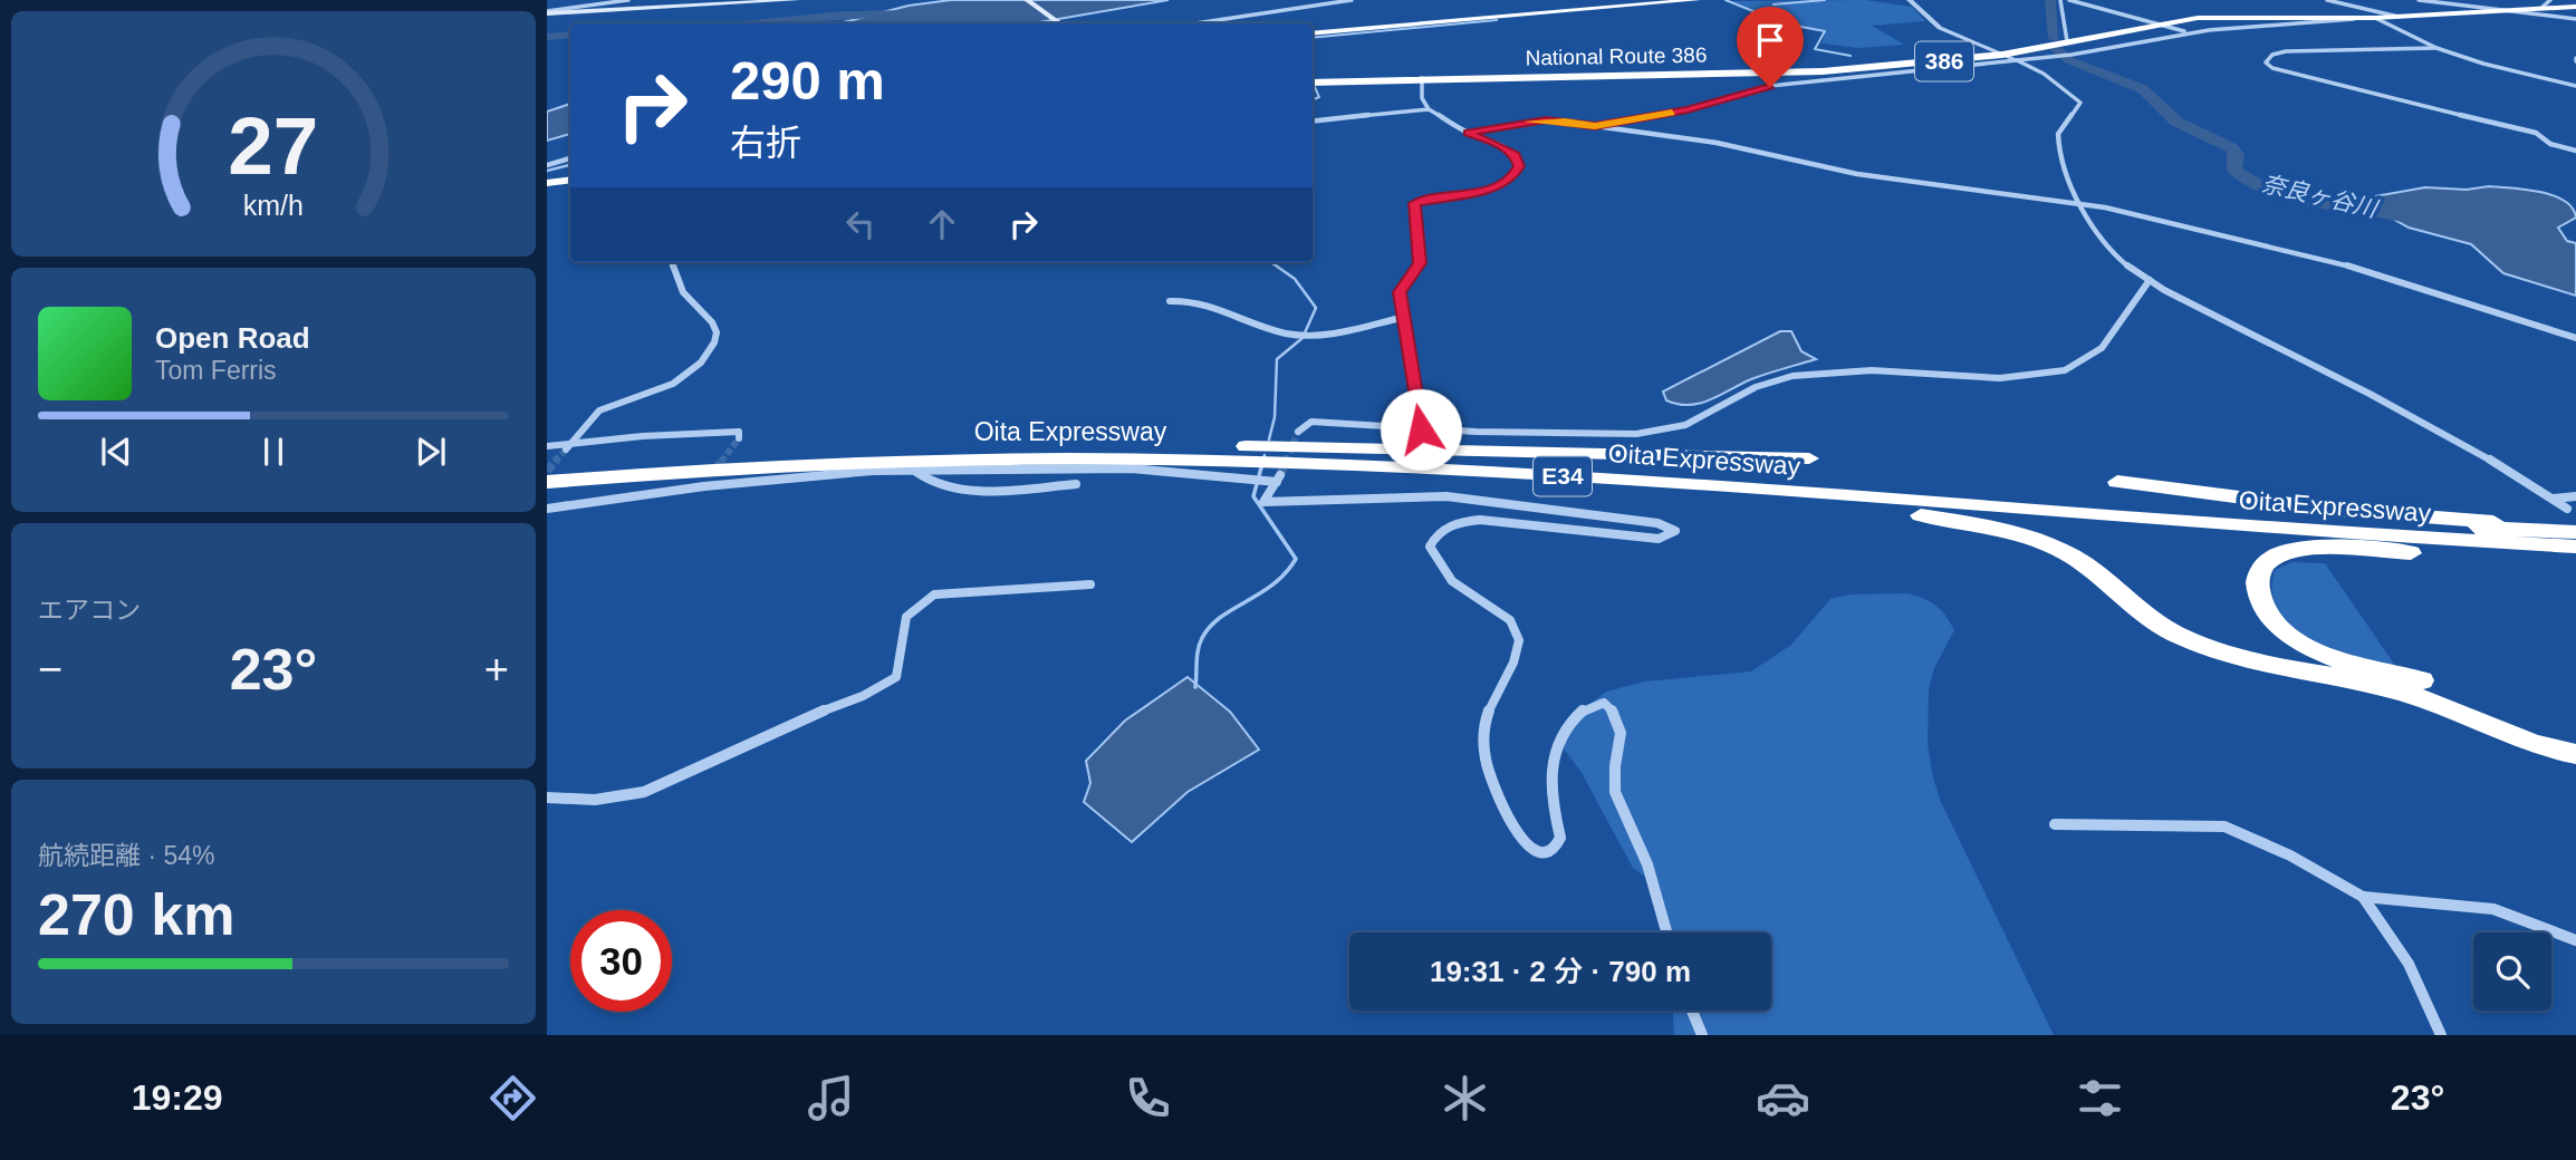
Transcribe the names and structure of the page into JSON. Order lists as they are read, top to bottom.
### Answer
{
  "streets": {
    "highway": [
      "National Route 386",
      "386",
      "Oita Expressway",
      "E34"
    ]
  },
  "water": ["奈良ヶ谷川"],
  "page": {
    "turn": ["290 m", "右折"],
    "song": ["Open Road", "Tom Ferris"],
    "tile": [
      "エアコン",
      ["航続距離 · 54%", "270 km"]
    ],
    "heat": ["−", "23°", "+"],
    "limit": "30",
    "trip": "19:31 · 2 分 · 790 m",
    "tabs": ["19:29", "23°"],
    "gauge": ["27", "km/h"]
  }
}
